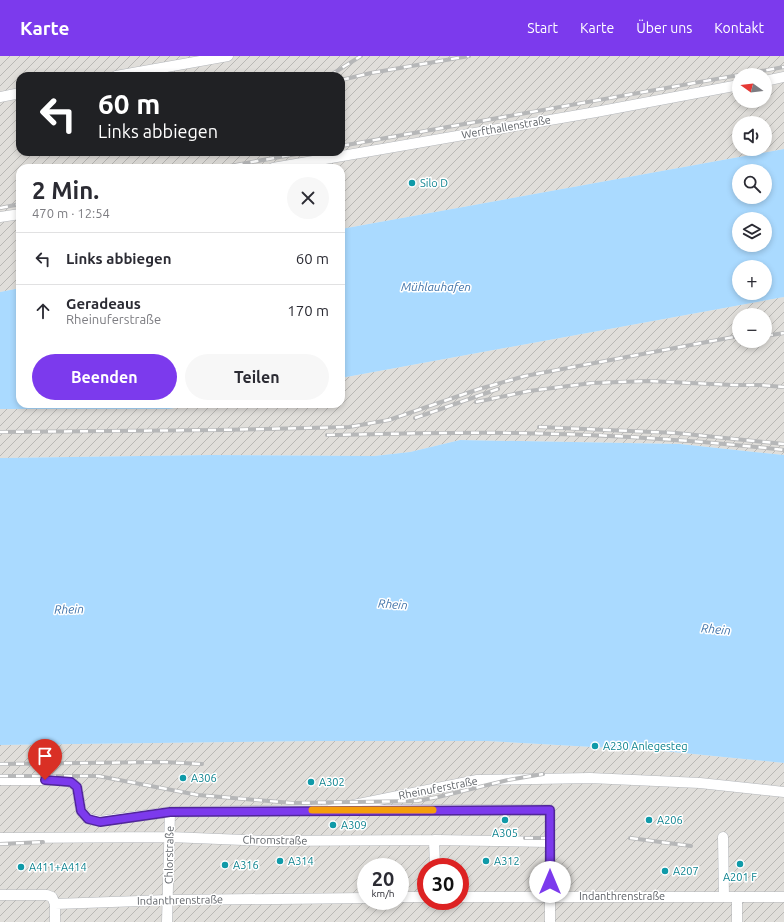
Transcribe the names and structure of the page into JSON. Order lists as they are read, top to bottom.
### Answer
{
  "streets": {
    "street": [
      "Werfthallenstraße",
      "Rheinuferstraße",
      "Chromstraße",
      "Chlorstraße",
      "Indanthrenstraße"
    ]
  },
  "crossings": [
    ["Rheinuferstraße", "Chlorstraße"],
    ["Chromstraße", "Chlorstraße"],
    ["Chlorstraße", "Indanthrenstraße"]
  ],
  "water": ["Mühlauhafen", "Rhein"],
  "places": [
    "Silo D",
    "A230 Anlegesteg",
    "A306",
    "A302",
    "A305",
    "A206",
    "A309",
    "A314",
    "A312",
    "A201 F",
    "A316",
    "A411+A414",
    "A207"
  ],
  "north": "left",
  "page": {
    "header": "Karte",
    "nav": [
      "Start",
      "Karte",
      "Über uns",
      "Kontakt"
    ],
    "map_buttons": ["+", "−"],
    "turn": ["60 m", "Links abbiegen"],
    "heading": ["2 Min.", "470 m · 12:54"],
    "list": [
      {
        "name": "Links abbiegen",
        "value": "60 m"
      },
      {
        "name": "Geradeaus",
        "note": "Rheinuferstraße",
        "value": "170 m"
      }
    ],
    "buttons": ["Beenden", "Teilen"],
    "speed": "20 km/h",
    "limit": "30"
  }
}
